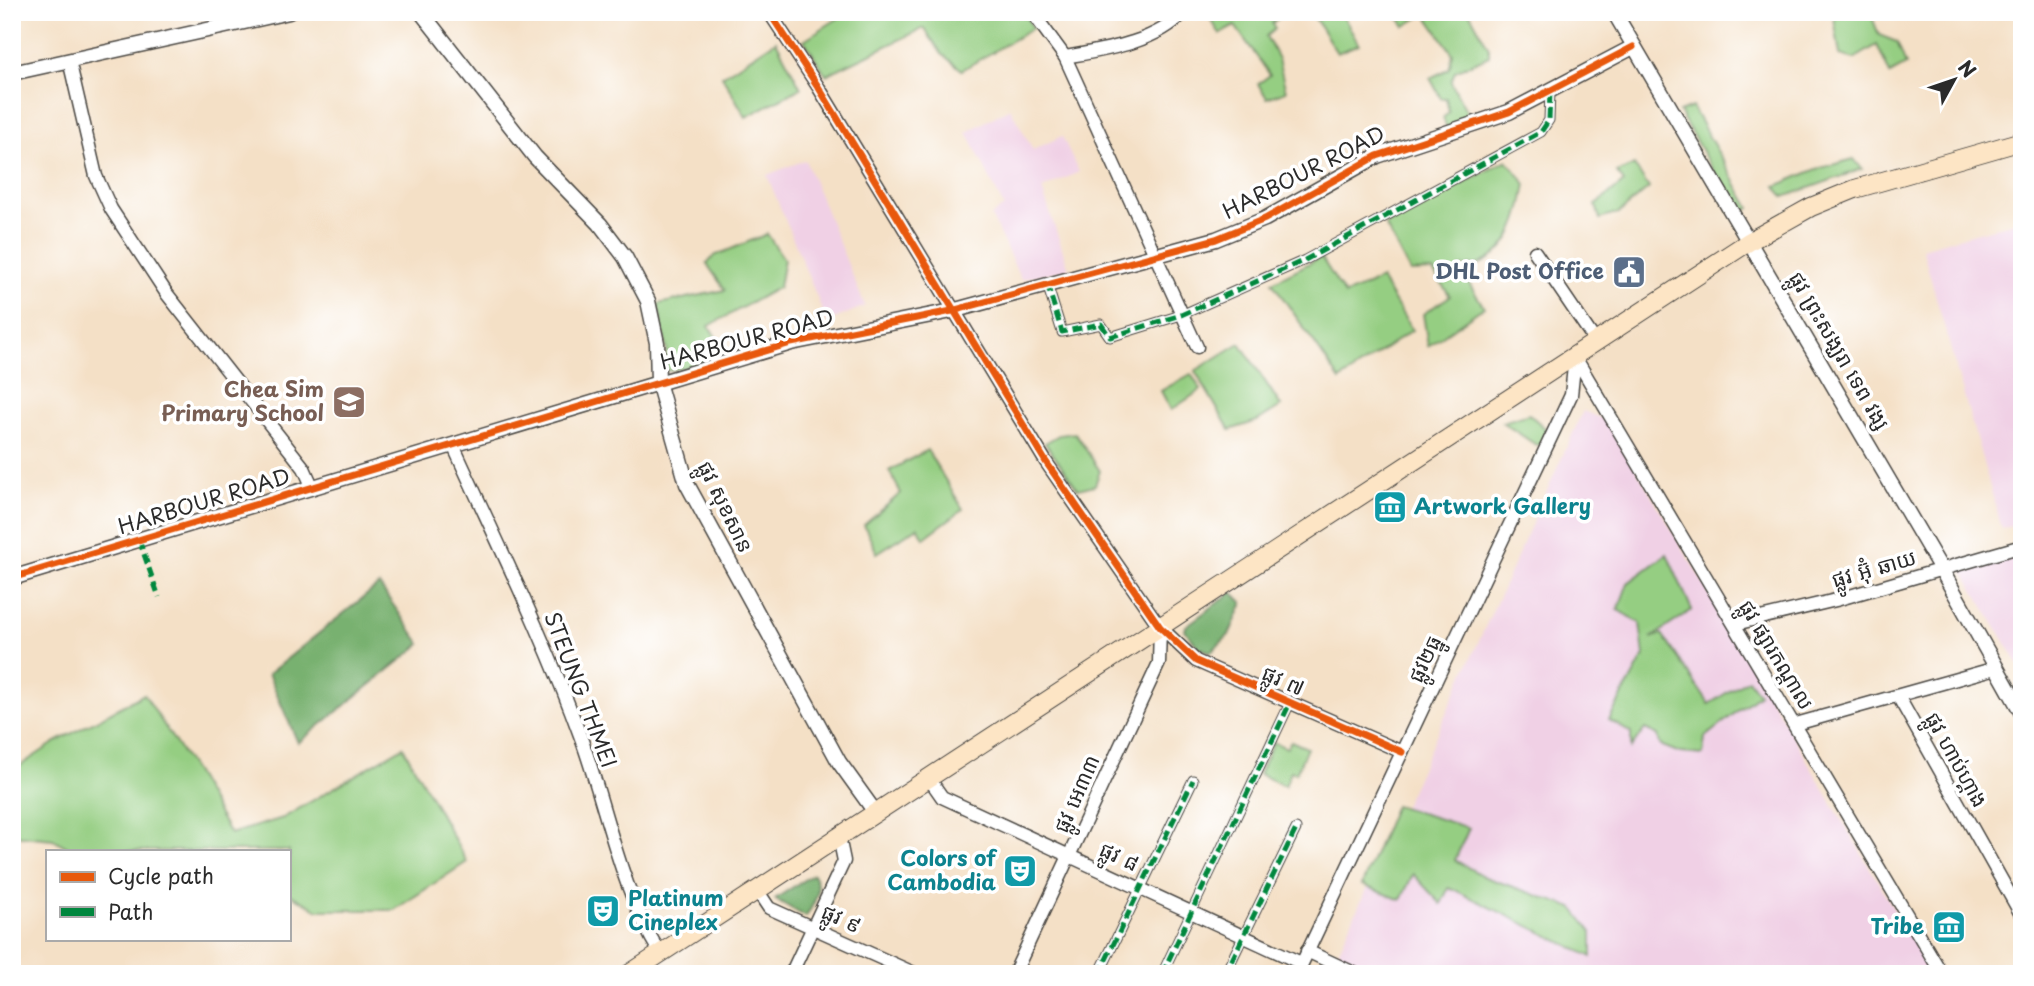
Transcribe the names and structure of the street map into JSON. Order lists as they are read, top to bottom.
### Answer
{
  "streets": {
    "street": [
      "HARBOUR ROAD",
      "ផ្លូវ ព្រះសង្ឃរា ទេព វង្ស",
      "ផ្លូវ សុខសាន",
      "ផ្លូវ អ៊ុំ ឆាយ",
      "ផ្លូវ ផ្សារកណ្តាល",
      "ផ្លូវ២ធ្នូ",
      "ផ្លូវ ៧",
      "STEUNG THMEI",
      "ផ្លូវ ហាប់ហ្គាង",
      "ផ្លូវ អេ៣៣",
      "ផ្លូវ ៨",
      "ផ្លូវ ៩"
    ]
  },
  "crossings": [
    ["HARBOUR ROAD", "ផ្លូវ ព្រះសង្ឃរា ទេព វង្ស"],
    ["HARBOUR ROAD", "ផ្លូវ សុខសាន"],
    ["HARBOUR ROAD", "ផ្លូវ ៧"],
    ["HARBOUR ROAD", "STEUNG THMEI"],
    ["ផ្លូវ ព្រះសង្ឃរា ទេព វង្ស", "ផ្លូវ អ៊ុំ ឆាយ"],
    ["ផ្លូវ អ៊ុំ ឆាយ", "ផ្លូវ ផ្សារកណ្តាល"],
    ["ផ្លូវ ផ្សារកណ្តាល", "ផ្លូវ២ធ្នូ"],
    ["ផ្លូវ២ធ្នូ", "ផ្លូវ ៧"],
    ["ផ្លូវ២ធ្នូ", "ផ្លូវ ៨"],
    ["ផ្លូវ ៧", "ផ្លូវ អេ៣៣"],
    ["ផ្លូវ អេ៣៣", "ផ្លូវ ៨"]
  ],
  "places": {
    "public building": ["DHL Post Office"],
    "school or university": ["Chea Sim Primary School"],
    "museum": ["Artwork Gallery", "Tribe"],
    "theatre": ["Colors of Cambodia", "Platinum Cineplex"]
  },
  "legend": ["Cycle path", "Path"],
  "north": "top right"
}
